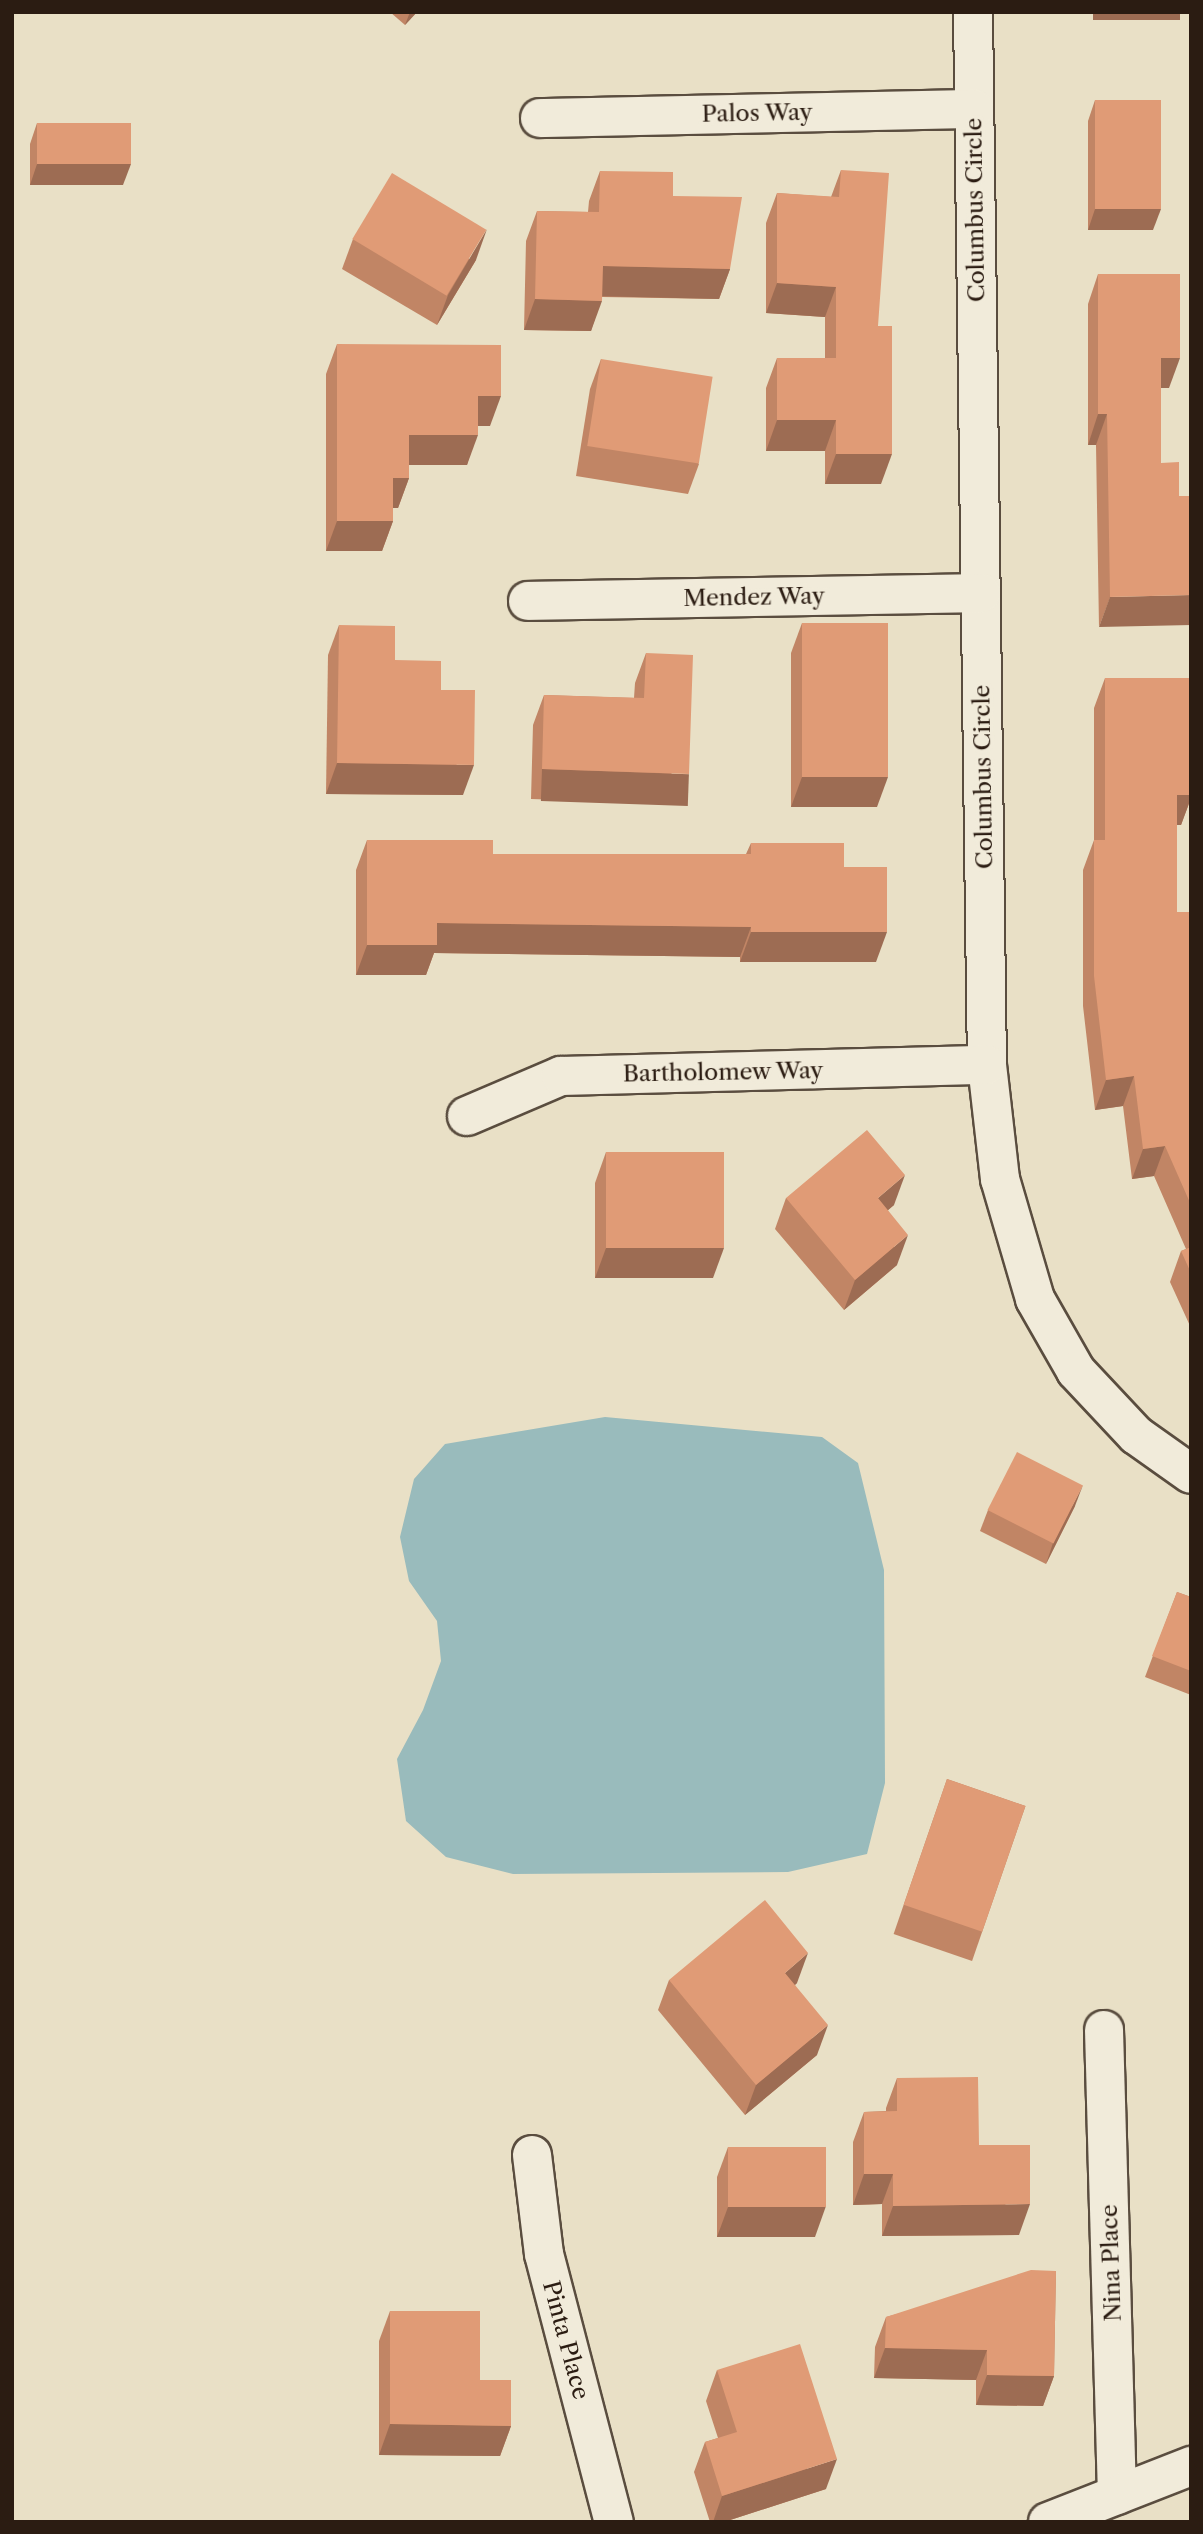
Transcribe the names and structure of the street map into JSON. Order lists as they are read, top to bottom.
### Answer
{
  "streets": {
    "street": [
      "Palos Way",
      "Columbus Circle",
      "Mendez Way",
      "Bartholomew Way",
      "Nina Place",
      "Pinta Place"
    ]
  },
  "crossings": [
    ["Palos Way", "Columbus Circle"],
    ["Columbus Circle", "Mendez Way"],
    ["Columbus Circle", "Bartholomew Way"]
  ]
}
